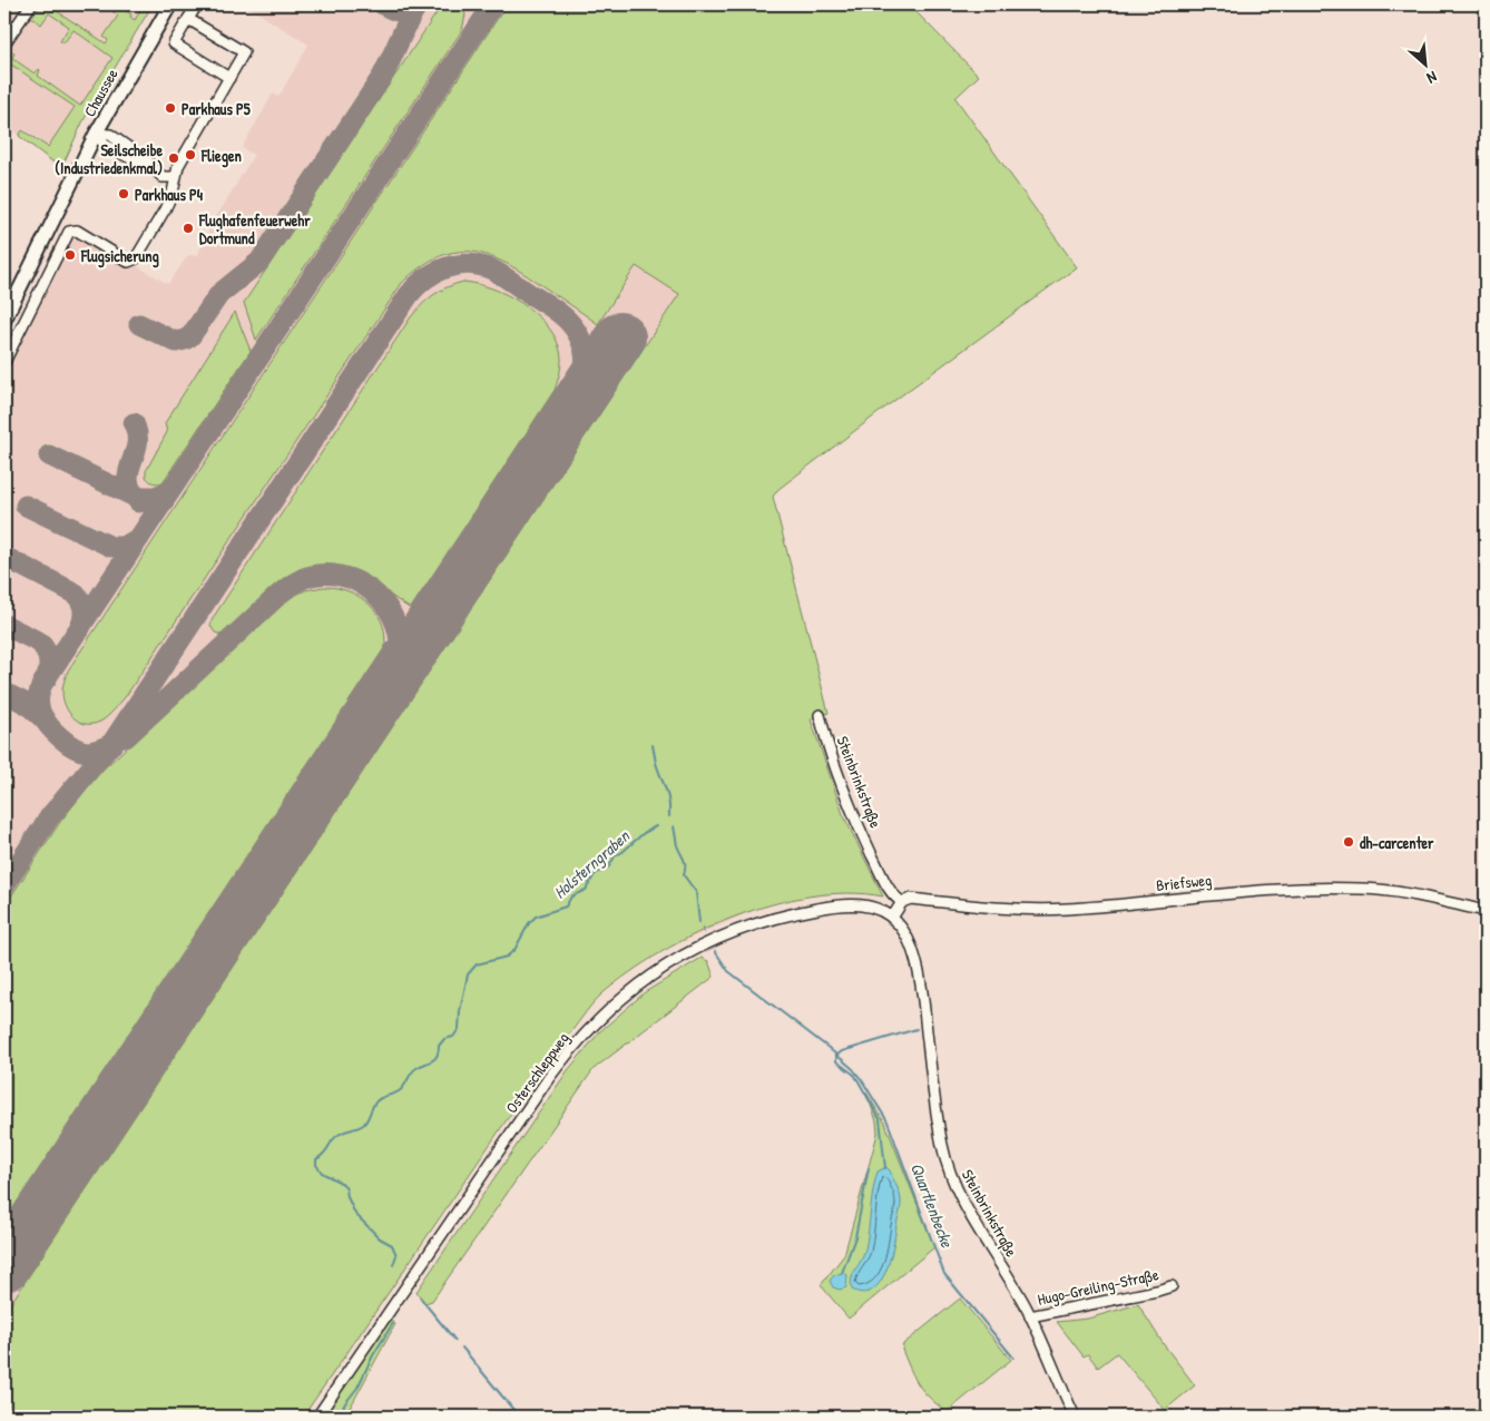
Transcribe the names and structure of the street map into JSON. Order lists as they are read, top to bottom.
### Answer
{
  "streets": {
    "main road": ["Chaussee"],
    "street": [
      "Steinbrinkstraße",
      "Briefsweg",
      "Osterschleppweg",
      "Hugo-Greiling-Straße"
    ]
  },
  "crossings": [
    ["Steinbrinkstraße", "Briefsweg"],
    ["Steinbrinkstraße", "Osterschleppweg"],
    ["Steinbrinkstraße", "Hugo-Greiling-Straße"]
  ],
  "water": ["Holsterngraben", "Quartlenbecke"],
  "places": [
    "Parkhaus P5",
    "Fliegen",
    "Seilscheibe (Industriedenkmal)",
    "Parkhaus P4",
    "Flughafenfeuerwehr Dortmund",
    "Flugsicherung",
    "dh-carcenter"
  ],
  "north": "bottom right"
}
